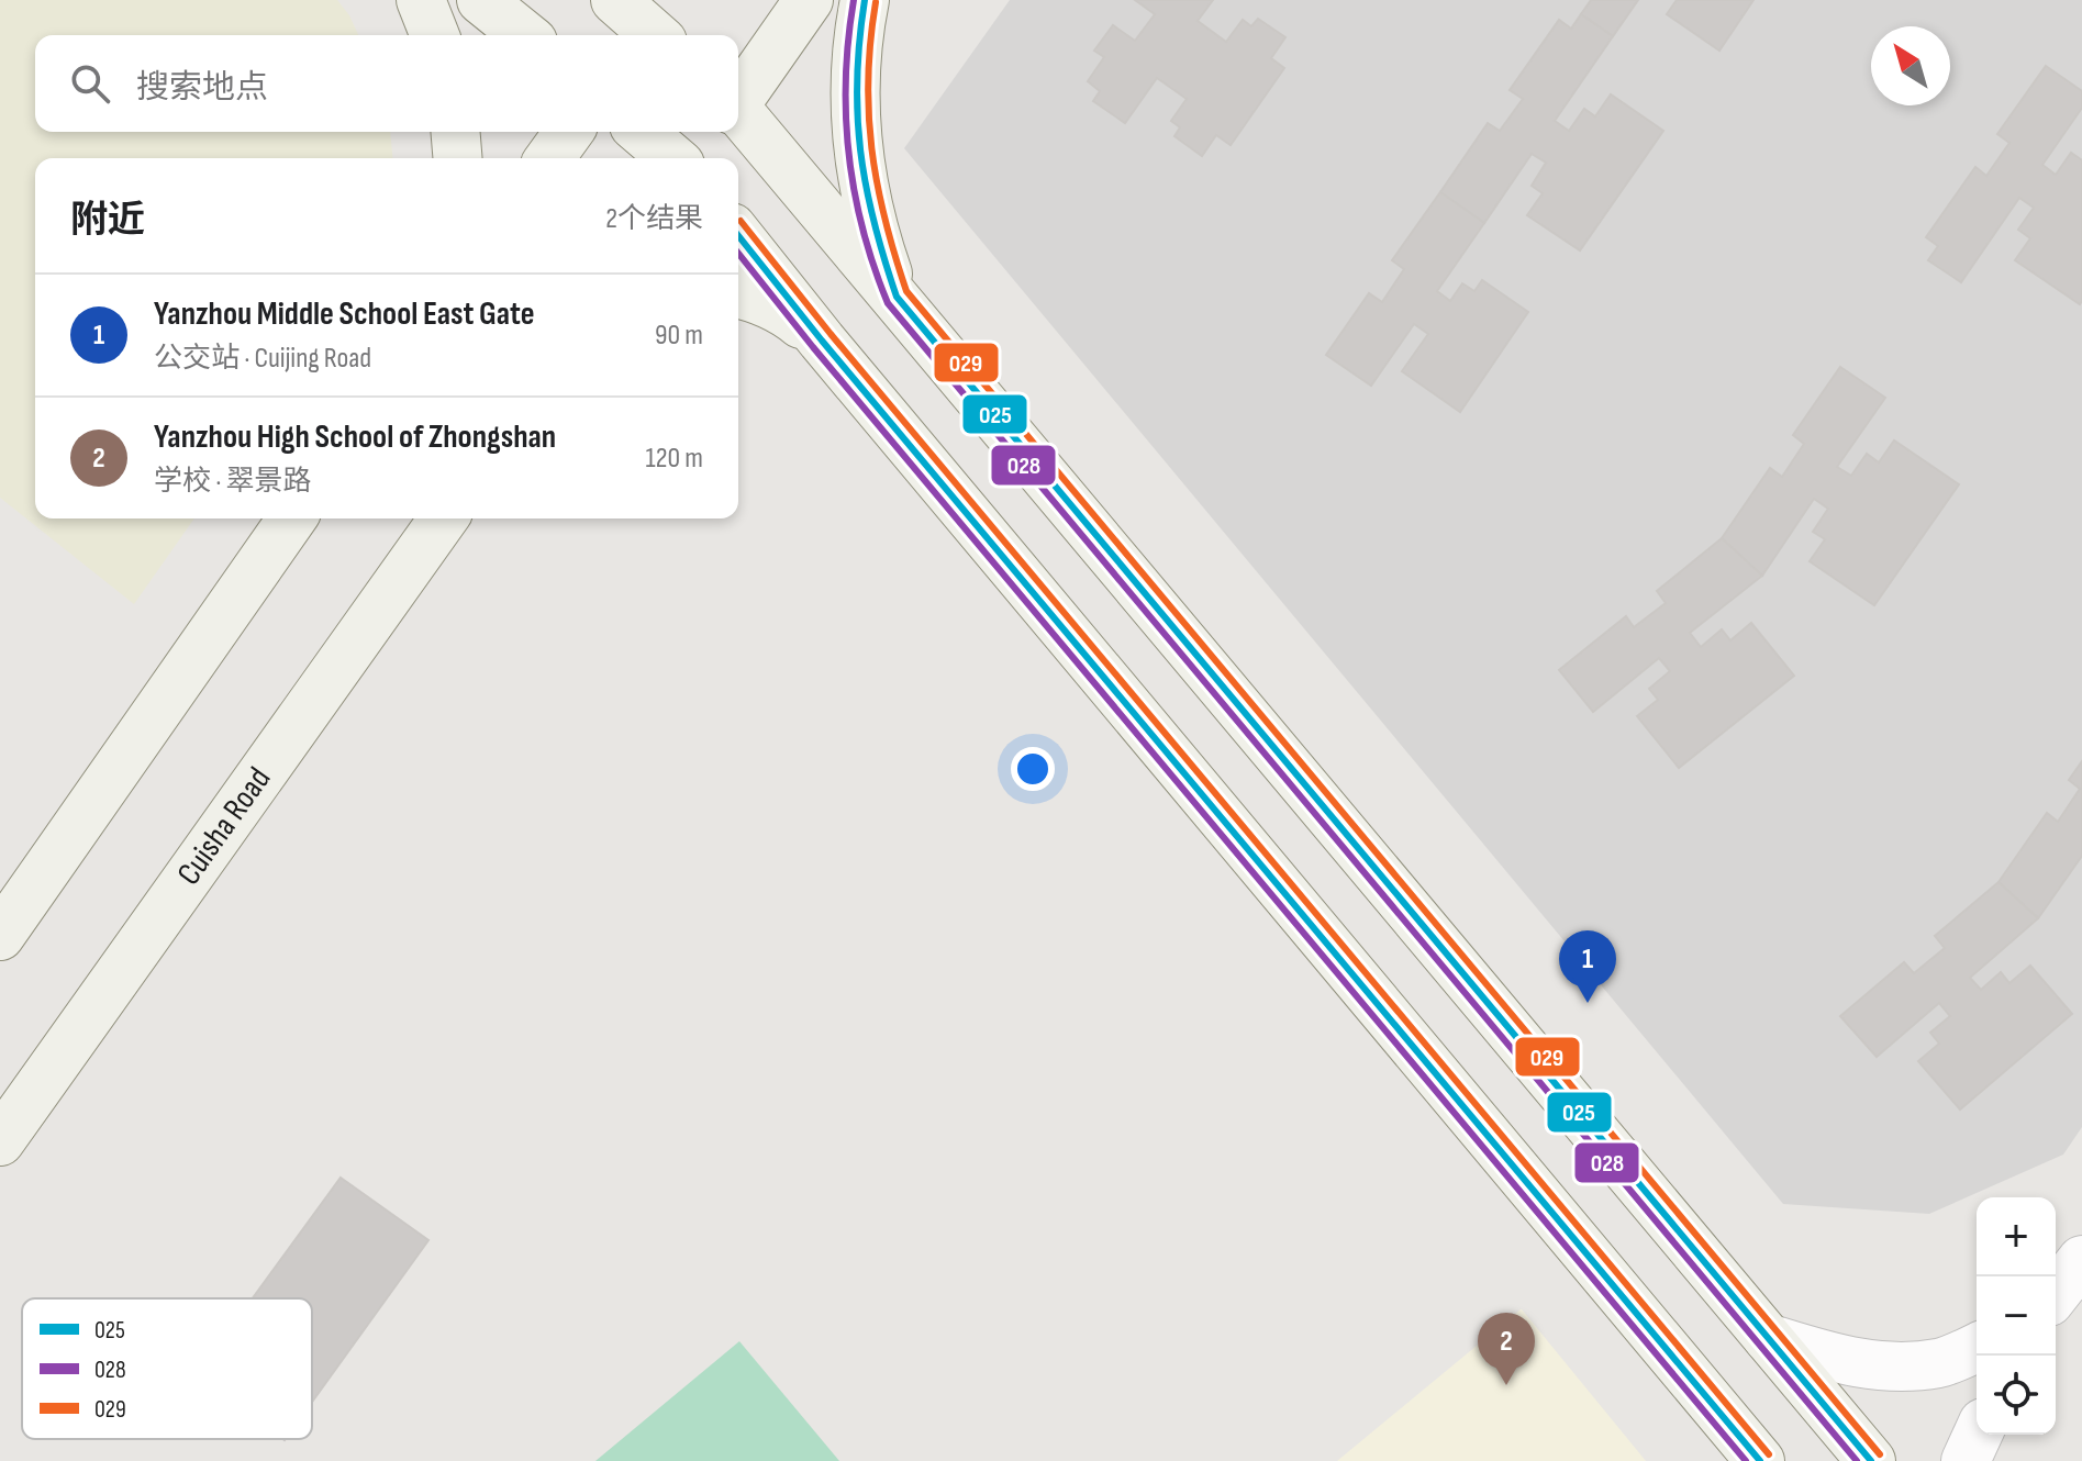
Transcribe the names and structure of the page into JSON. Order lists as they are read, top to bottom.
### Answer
{
  "streets": {
    "main road": ["Cuisha Road"]
  },
  "lines": ["transit line 025", "transit line 028", "transit line 029"],
  "legend": ["025", "028", "029"],
  "north": "top left",
  "page": {
    "search": "搜索地点",
    "heading": ["附近", "2个结果"],
    "list": [
      {
        "mark": "1",
        "name": "Yanzhou Middle School East Gate",
        "note": "公交站 · Cuijing Road",
        "value": "90 m"
      },
      {
        "mark": "2",
        "name": "Yanzhou High School of Zhongshan",
        "note": "学校 · 翠景路",
        "value": "120 m"
      }
    ],
    "pins": ["1", "2"],
    "map_buttons": ["+", "−"]
  }
}
